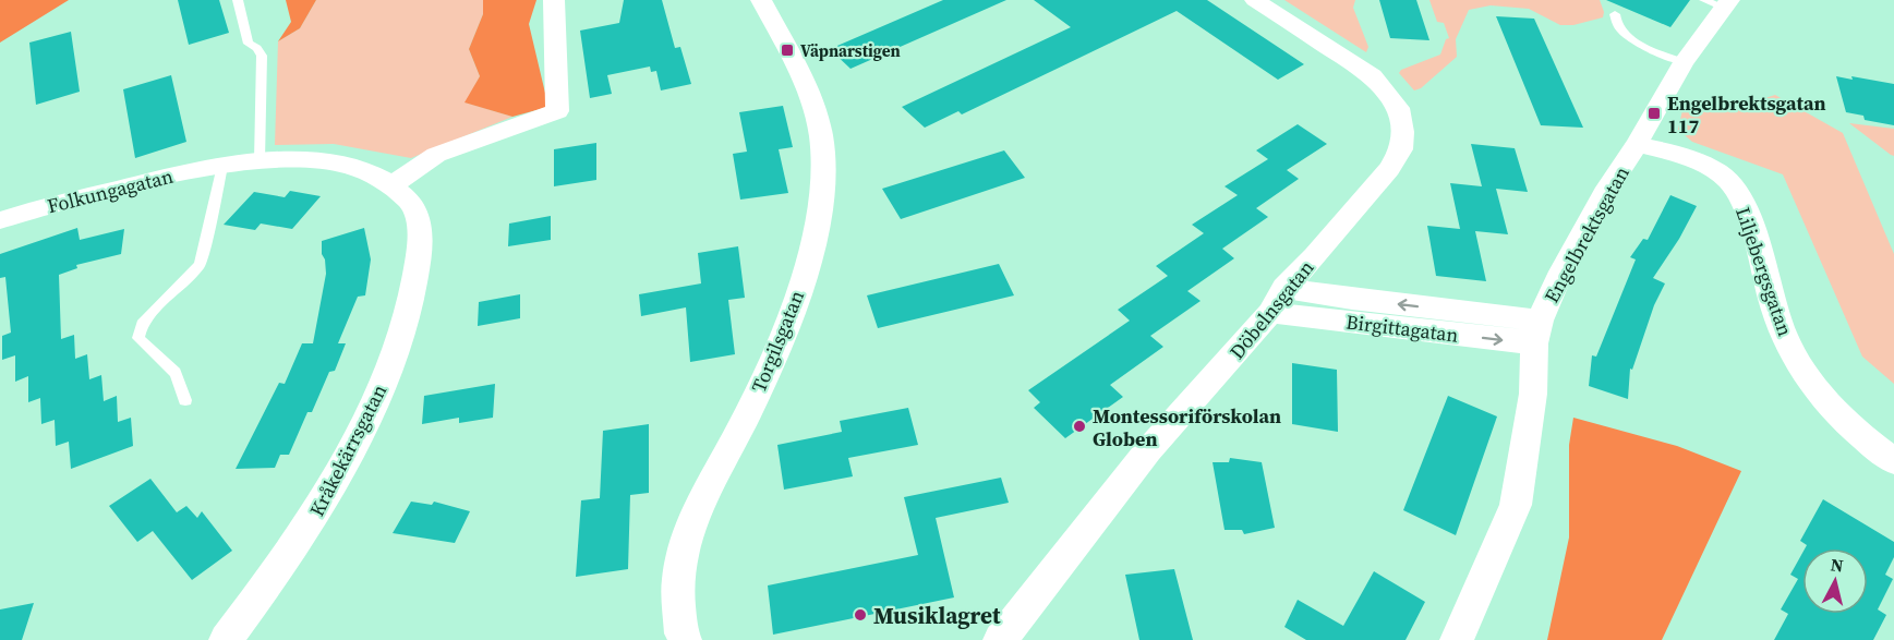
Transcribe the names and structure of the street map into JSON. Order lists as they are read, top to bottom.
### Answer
{
  "streets": {
    "street": [
      "Folkungagatan",
      "Engelbrektsgatan",
      "Liljebergsgatan",
      "Döbelnsgatan",
      "Birgittagatan",
      "Torgilsgatan",
      "Kråkekärrsgatan"
    ]
  },
  "crossings": [
    ["Folkungagatan", "Kråkekärrsgatan"],
    ["Engelbrektsgatan", "Liljebergsgatan"],
    ["Engelbrektsgatan", "Birgittagatan"],
    ["Döbelnsgatan", "Birgittagatan"]
  ],
  "places": {
    "transit": ["Väpnarstigen", "Engelbrektsgatan 117"],
    "other": ["Montessoriförskolan Globen", "Musiklagret"]
  },
  "north": "top"
}
